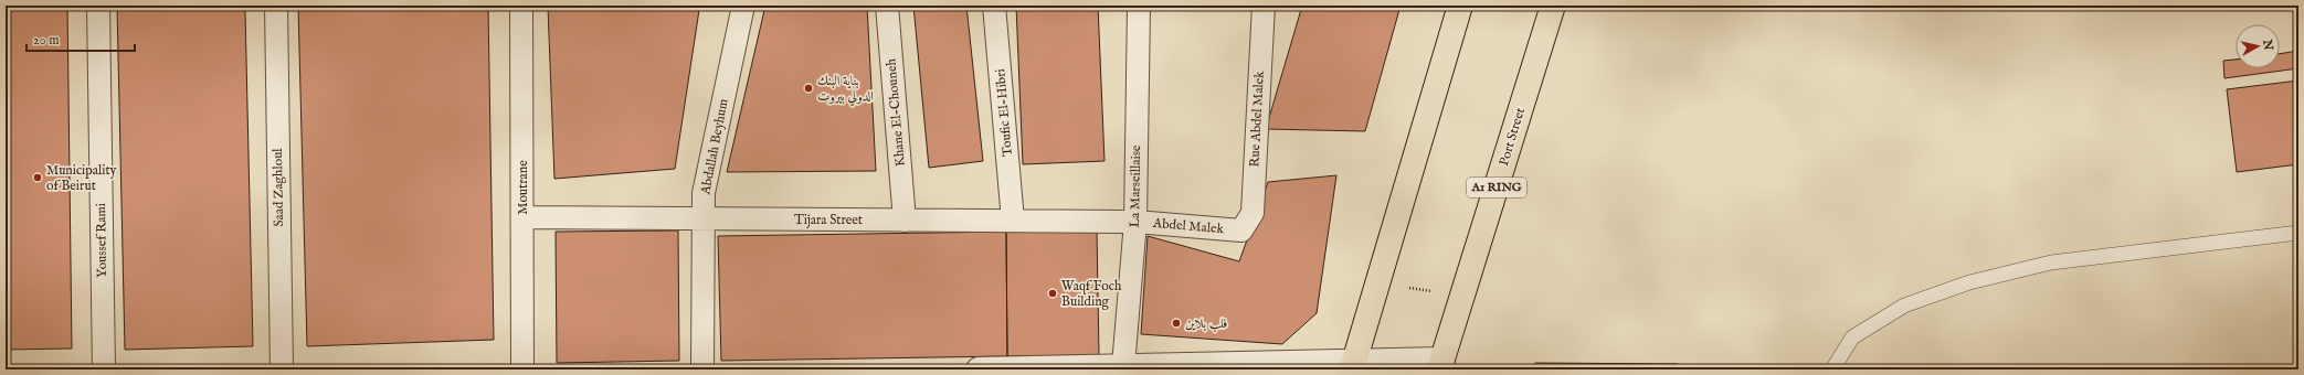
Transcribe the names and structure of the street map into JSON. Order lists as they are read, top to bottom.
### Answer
{
  "streets": {
    "highway": ["Port Street", "A1 RING"],
    "street": [
      "Khane El-Chouneh",
      "Toufic El-Hibri",
      "Abdallah Beyhum",
      "La Marseillaise",
      "Saad Zaghloul",
      "Moutrane",
      "Tijara Street",
      "Abdel Malek",
      "Youssef Rami"
    ]
  },
  "crossings": [
    ["Khane El-Chouneh", "Tijara Street"],
    ["Toufic El-Hibri", "Tijara Street"],
    ["Abdallah Beyhum", "Tijara Street"],
    ["La Marseillaise", "Tijara Street"],
    ["La Marseillaise", "Abdel Malek"],
    ["Moutrane", "Tijara Street"],
    ["Tijara Street", "Abdel Malek"]
  ],
  "places": [
    "بناية البنك الدولي بيروت",
    "Municipality of Beirut",
    "Waqf Foch Building",
    "فلب بلاين"
  ],
  "scale_bar": "20 m",
  "north": "right"
}
